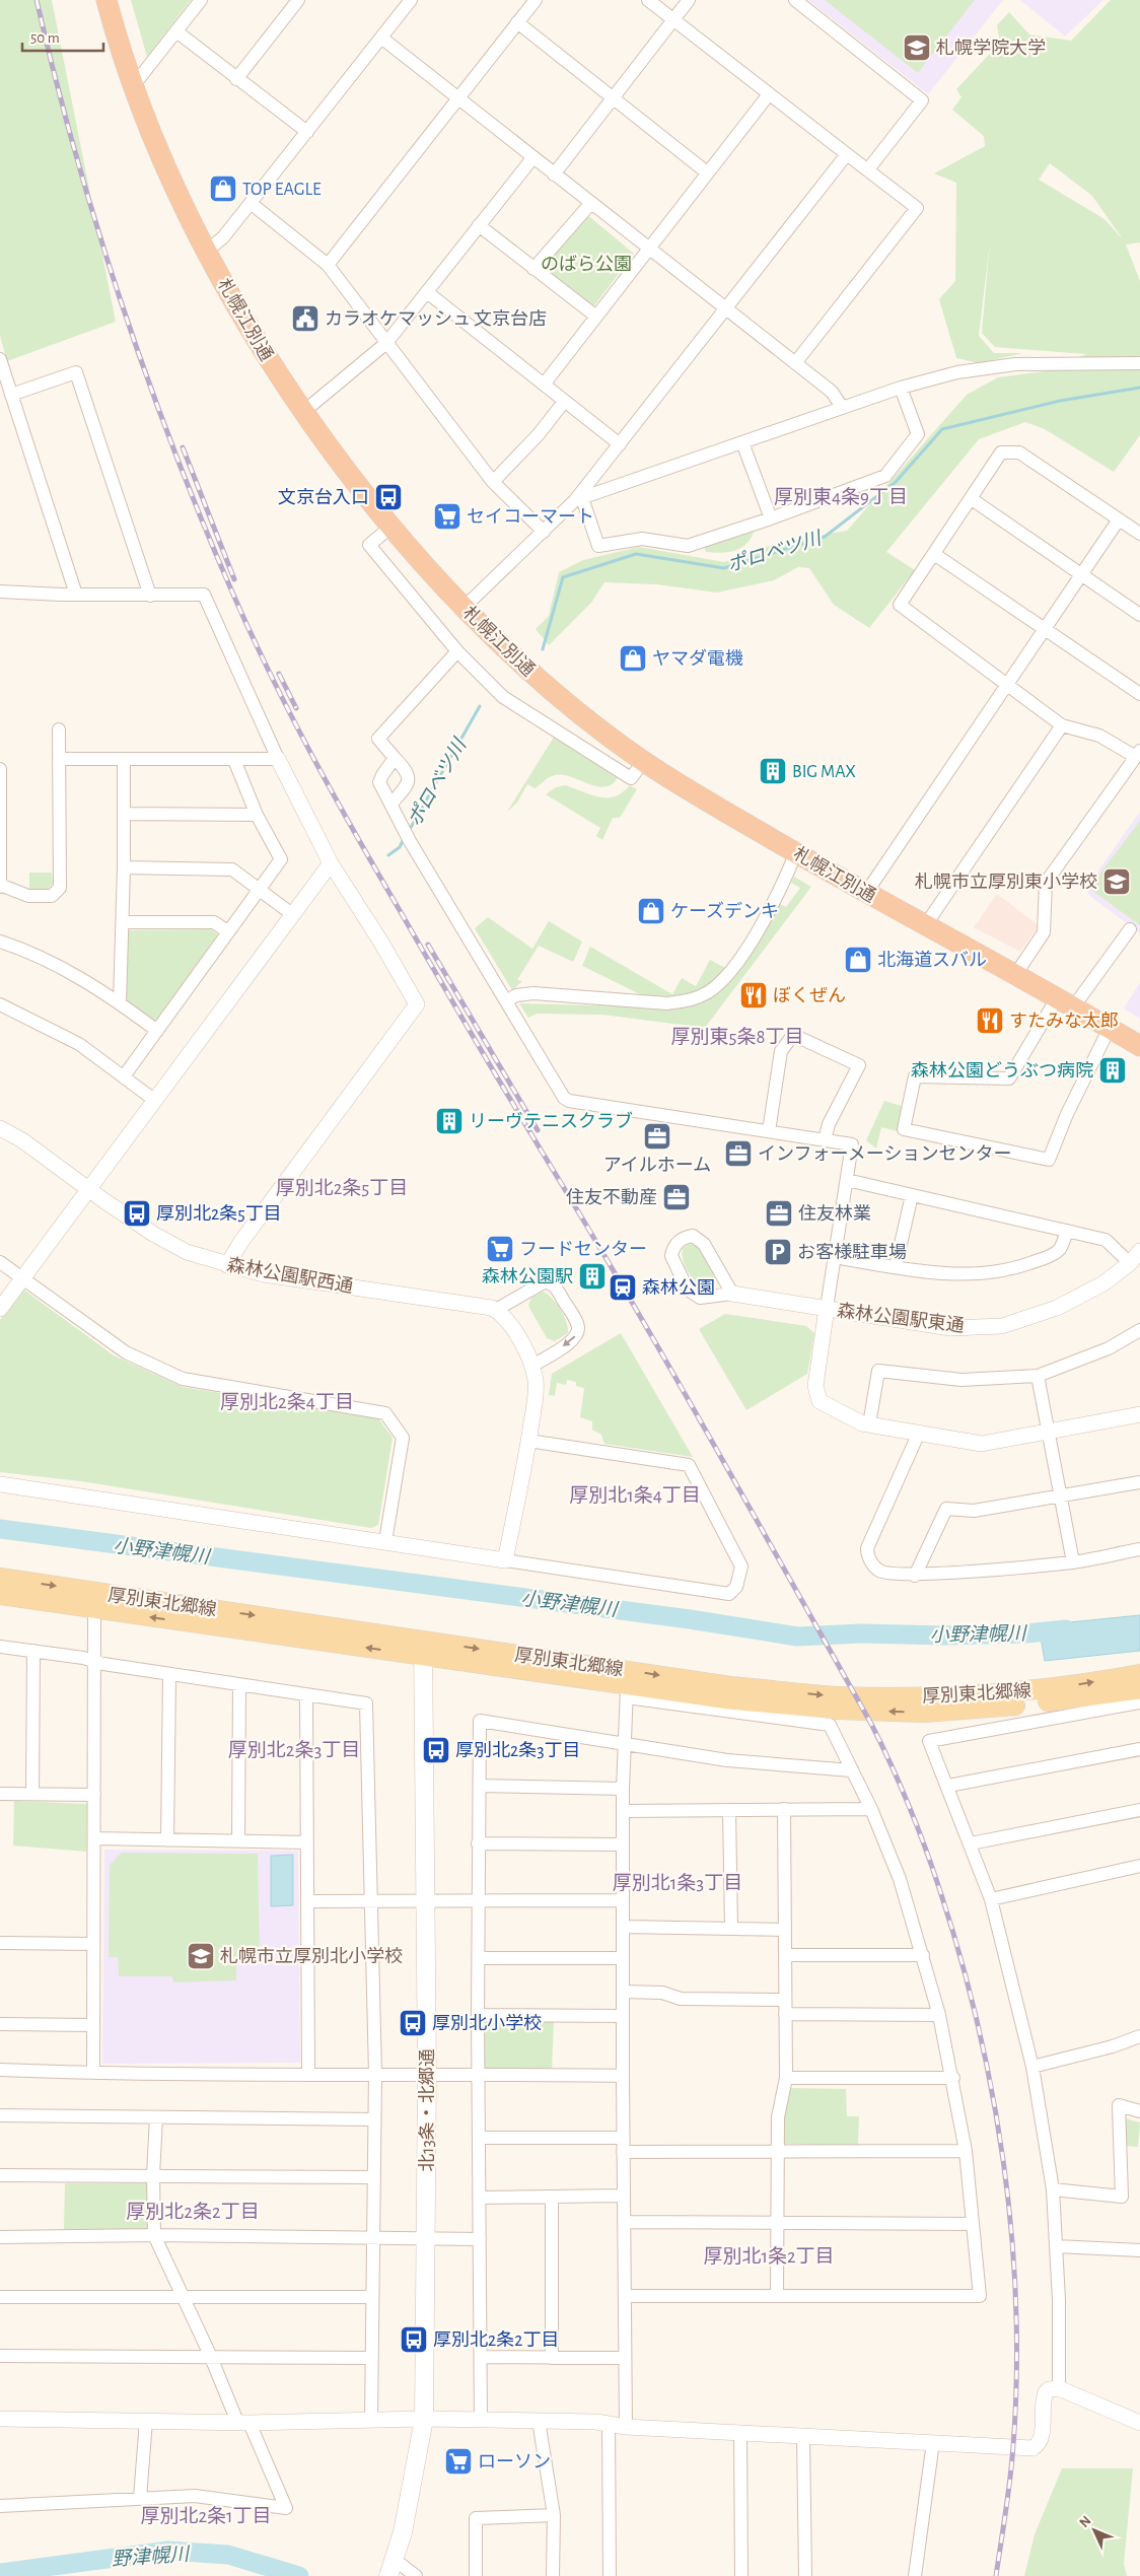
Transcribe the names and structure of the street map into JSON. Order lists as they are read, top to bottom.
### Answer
{
  "streets": {
    "highway": ["札幌江別通"],
    "main road": ["厚別東北郷線", "北13条・北郷通"],
    "street": ["森林公園駅西通", "森林公園駅東通"]
  },
  "crossings": [
    ["厚別東北郷線", "北13条・北郷通"]
  ],
  "districts": [
    "厚別東4条9丁目",
    "厚別東5条8丁目",
    "厚別北2条5丁目",
    "厚別北2条4丁目",
    "厚別北1条4丁目",
    "厚別北2条3丁目",
    "厚別北1条3丁目",
    "厚別北2条2丁目",
    "厚別北1条2丁目",
    "厚別北2条1丁目"
  ],
  "water": ["ポロベツ川", "小野津幌川", "野津幌川"],
  "parks": ["のばら公園"],
  "places": {
    "school or university": ["札幌学院大学", "札幌市立厚別東小学校", "札幌市立厚別北小学校"],
    "shop": [
      "TOP EAGLE",
      "ヤマダ電機",
      "ケーズデンキ",
      "北海道スバル"
    ],
    "public building": ["カラオケマッシュ 文京台店"],
    "bus stop": [
      "文京台入口",
      "厚別北2条5丁目",
      "厚別北2条3丁目",
      "厚別北小学校",
      "厚別北2条2丁目"
    ],
    "supermarket": ["セイコーマート", "フードセンター", "ローソン"],
    "building": [
      "BIG MAX",
      "森林公園どうぶつ病院",
      "リーヴテニスクラブ",
      "森林公園駅"
    ],
    "restaurant": ["ぼくぜん", "すたみな太郎"],
    "office": [
      "アイルホーム",
      "インフォーメーションセンター",
      "住友不動産",
      "住友林業"
    ],
    "parking": ["お客様駐車場"],
    "station": ["森林公園"]
  },
  "scale_bar": "50 m",
  "north": "top left"
}
